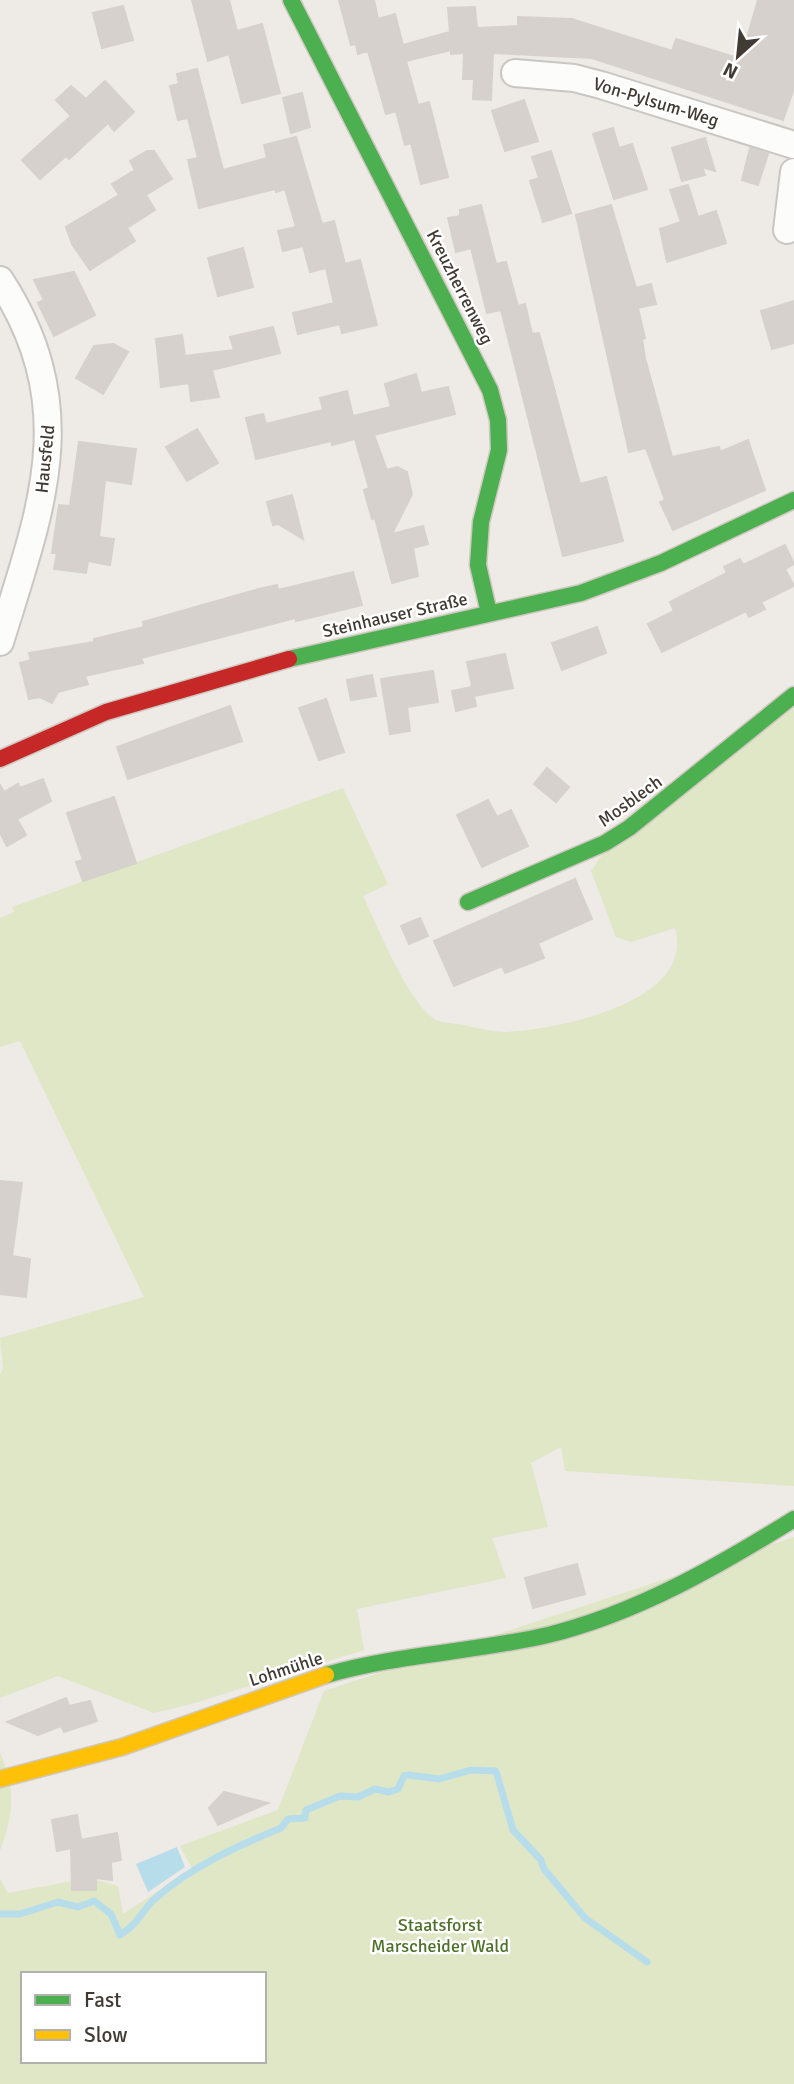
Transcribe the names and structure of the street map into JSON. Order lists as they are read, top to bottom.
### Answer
{
  "streets": {
    "street": [
      "Von-Pylsum-Weg",
      "Kreuzherrenweg",
      "Hausfeld",
      "Steinhauser Straße",
      "Mosblech",
      "Lohmühle"
    ]
  },
  "crossings": [
    ["Kreuzherrenweg", "Steinhauser Straße"]
  ],
  "parks": ["Staatsforst Marscheider Wald"],
  "legend": ["Fast", "Slow"],
  "north": "bottom left"
}
